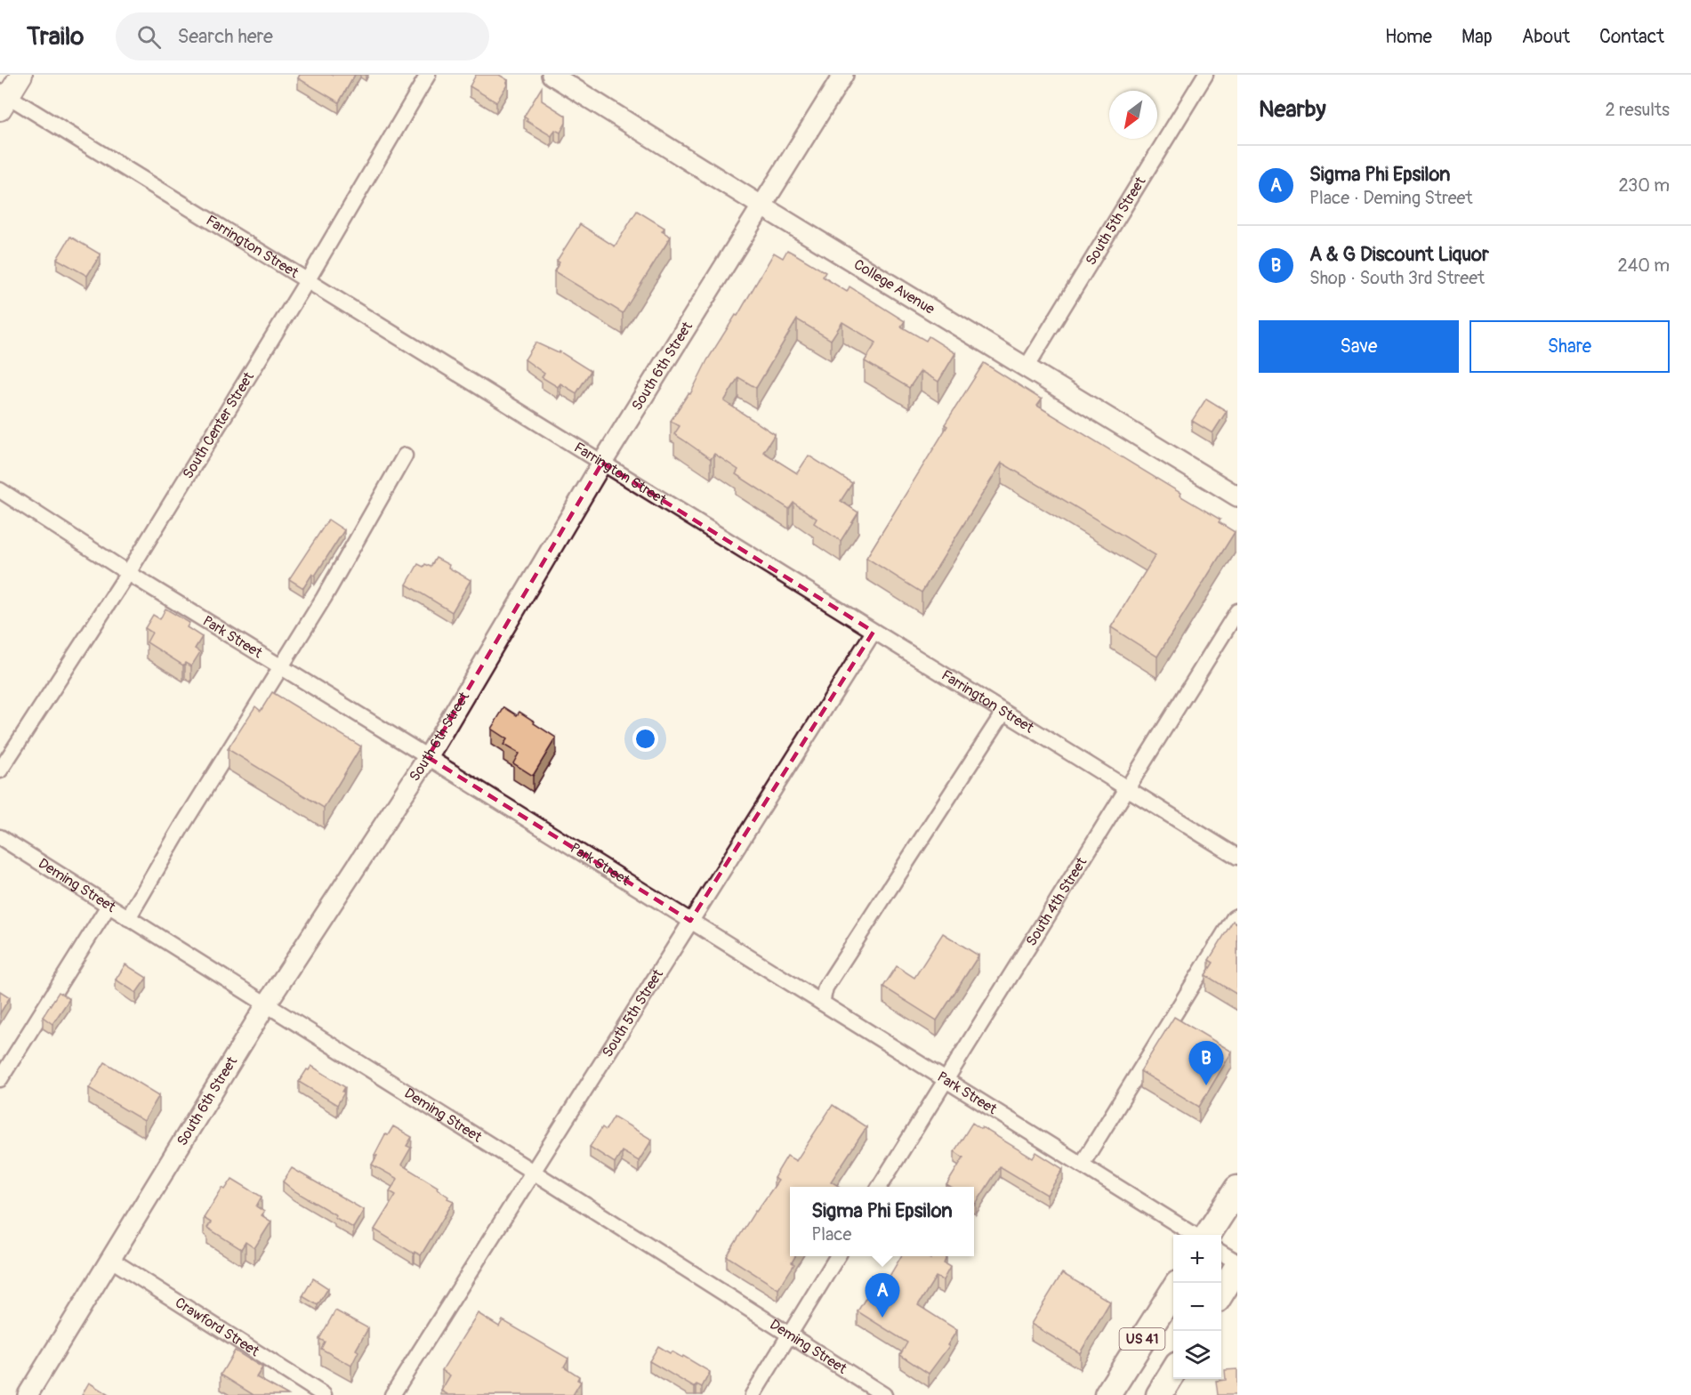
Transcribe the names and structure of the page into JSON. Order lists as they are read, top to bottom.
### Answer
{
  "streets": {
    "highway": ["US 41"],
    "street": [
      "South 5th Street",
      "Farrington Street",
      "College Avenue",
      "South 6th Street",
      "South Center Street",
      "Park Street",
      "Deming Street",
      "South 4th Street",
      "Crawford Street"
    ]
  },
  "crossings": [
    ["South 5th Street", "Farrington Street"],
    ["South 5th Street", "College Avenue"],
    ["South 5th Street", "Park Street"],
    ["South 5th Street", "Deming Street"],
    ["Farrington Street", "South 6th Street"],
    ["Farrington Street", "South Center Street"],
    ["Farrington Street", "South 4th Street"],
    ["College Avenue", "South 6th Street"],
    ["South 6th Street", "Park Street"],
    ["South 6th Street", "Deming Street"],
    ["South 6th Street", "Crawford Street"],
    ["South Center Street", "Park Street"],
    ["Park Street", "South 4th Street"]
  ],
  "north": "bottom left",
  "page": {
    "header": "Trailo",
    "search": "Search here",
    "nav": [
      "Home",
      "Map",
      "About",
      "Contact"
    ],
    "heading": ["Nearby", "2 results"],
    "list": [
      {
        "mark": "A",
        "name": "Sigma Phi Epsilon",
        "note": "Place · Deming Street",
        "value": "230 m"
      },
      {
        "mark": "B",
        "name": "A & G Discount Liquor",
        "note": "Shop · South 3rd Street",
        "value": "240 m"
      }
    ],
    "buttons": ["Save", "Share"],
    "pins": ["B", "A"],
    "popup": ["Sigma Phi Epsilon", "Place"],
    "map_buttons": ["+", "−"]
  }
}
